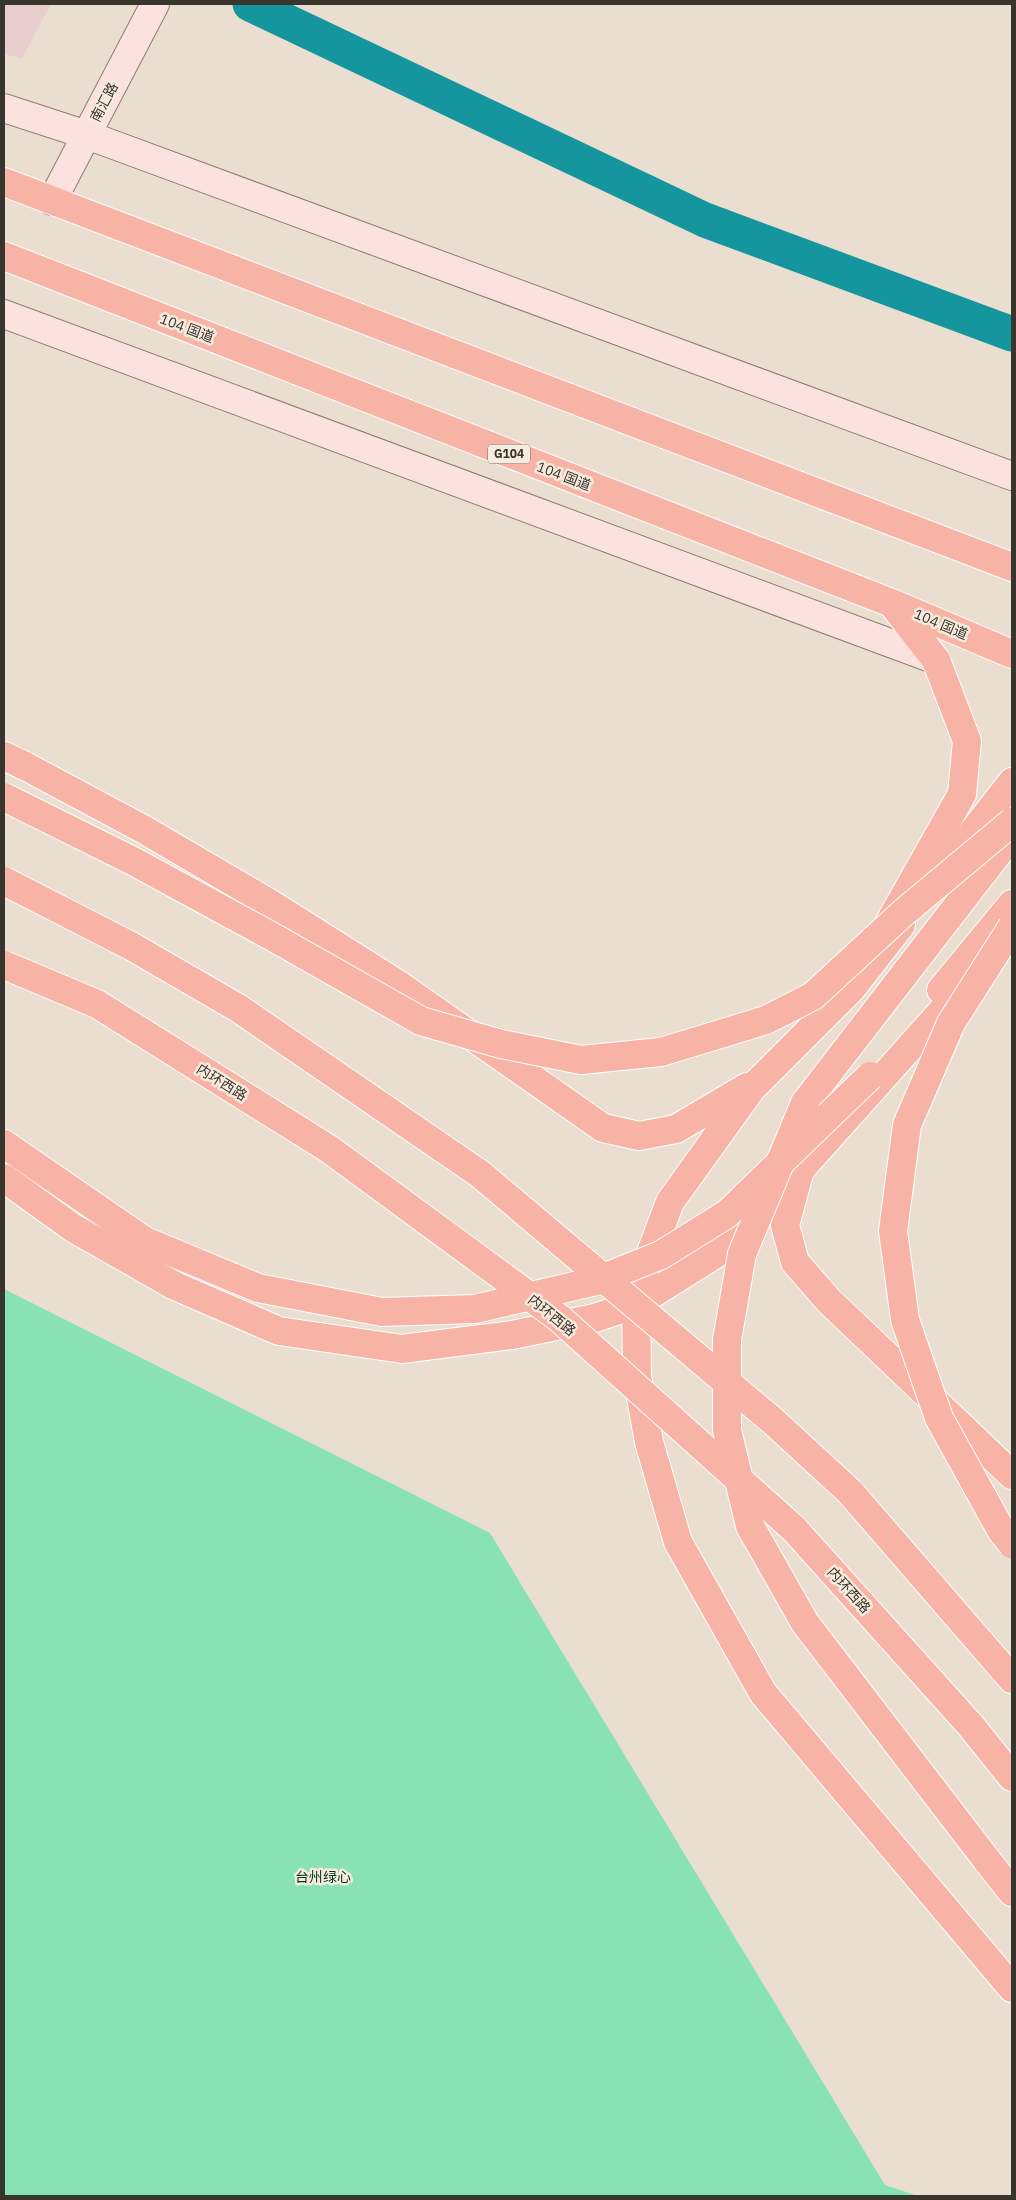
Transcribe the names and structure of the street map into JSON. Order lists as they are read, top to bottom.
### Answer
{
  "streets": {
    "highway": ["104 国道", "G104", "内环西路"],
    "main road": ["南汇路"]
  },
  "parks": ["台州绿心"]
}
